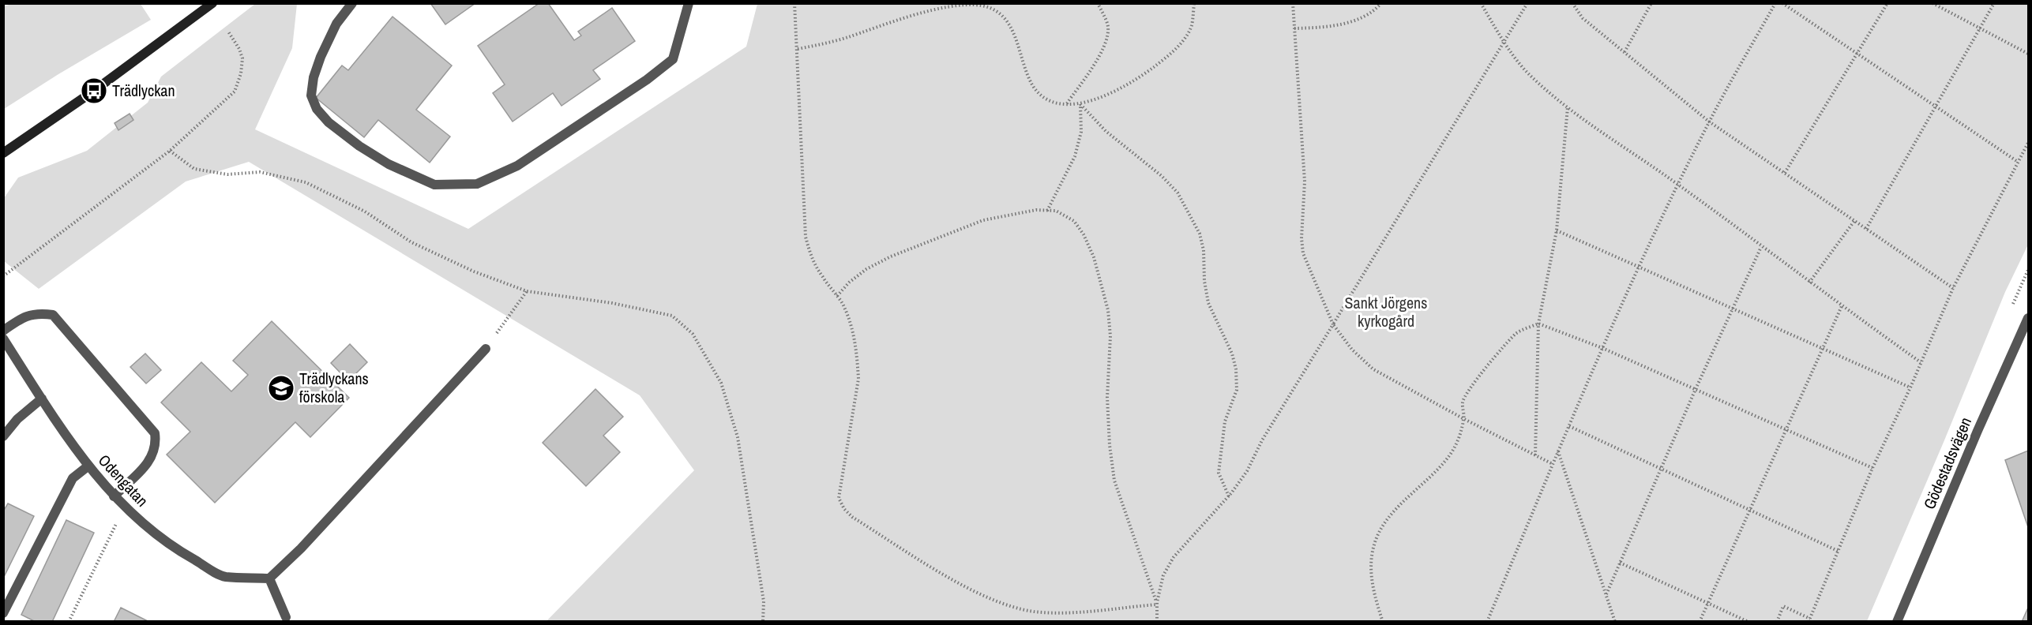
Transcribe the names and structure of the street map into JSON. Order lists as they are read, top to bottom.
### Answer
{
  "streets": {
    "street": ["Gödestadsvägen", "Odengatan"]
  },
  "parks": ["Sankt Jörgens kyrkogård"],
  "places": {
    "bus stop": ["Trädlyckan"],
    "school or university": ["Trädlyckans förskola"]
  }
}
